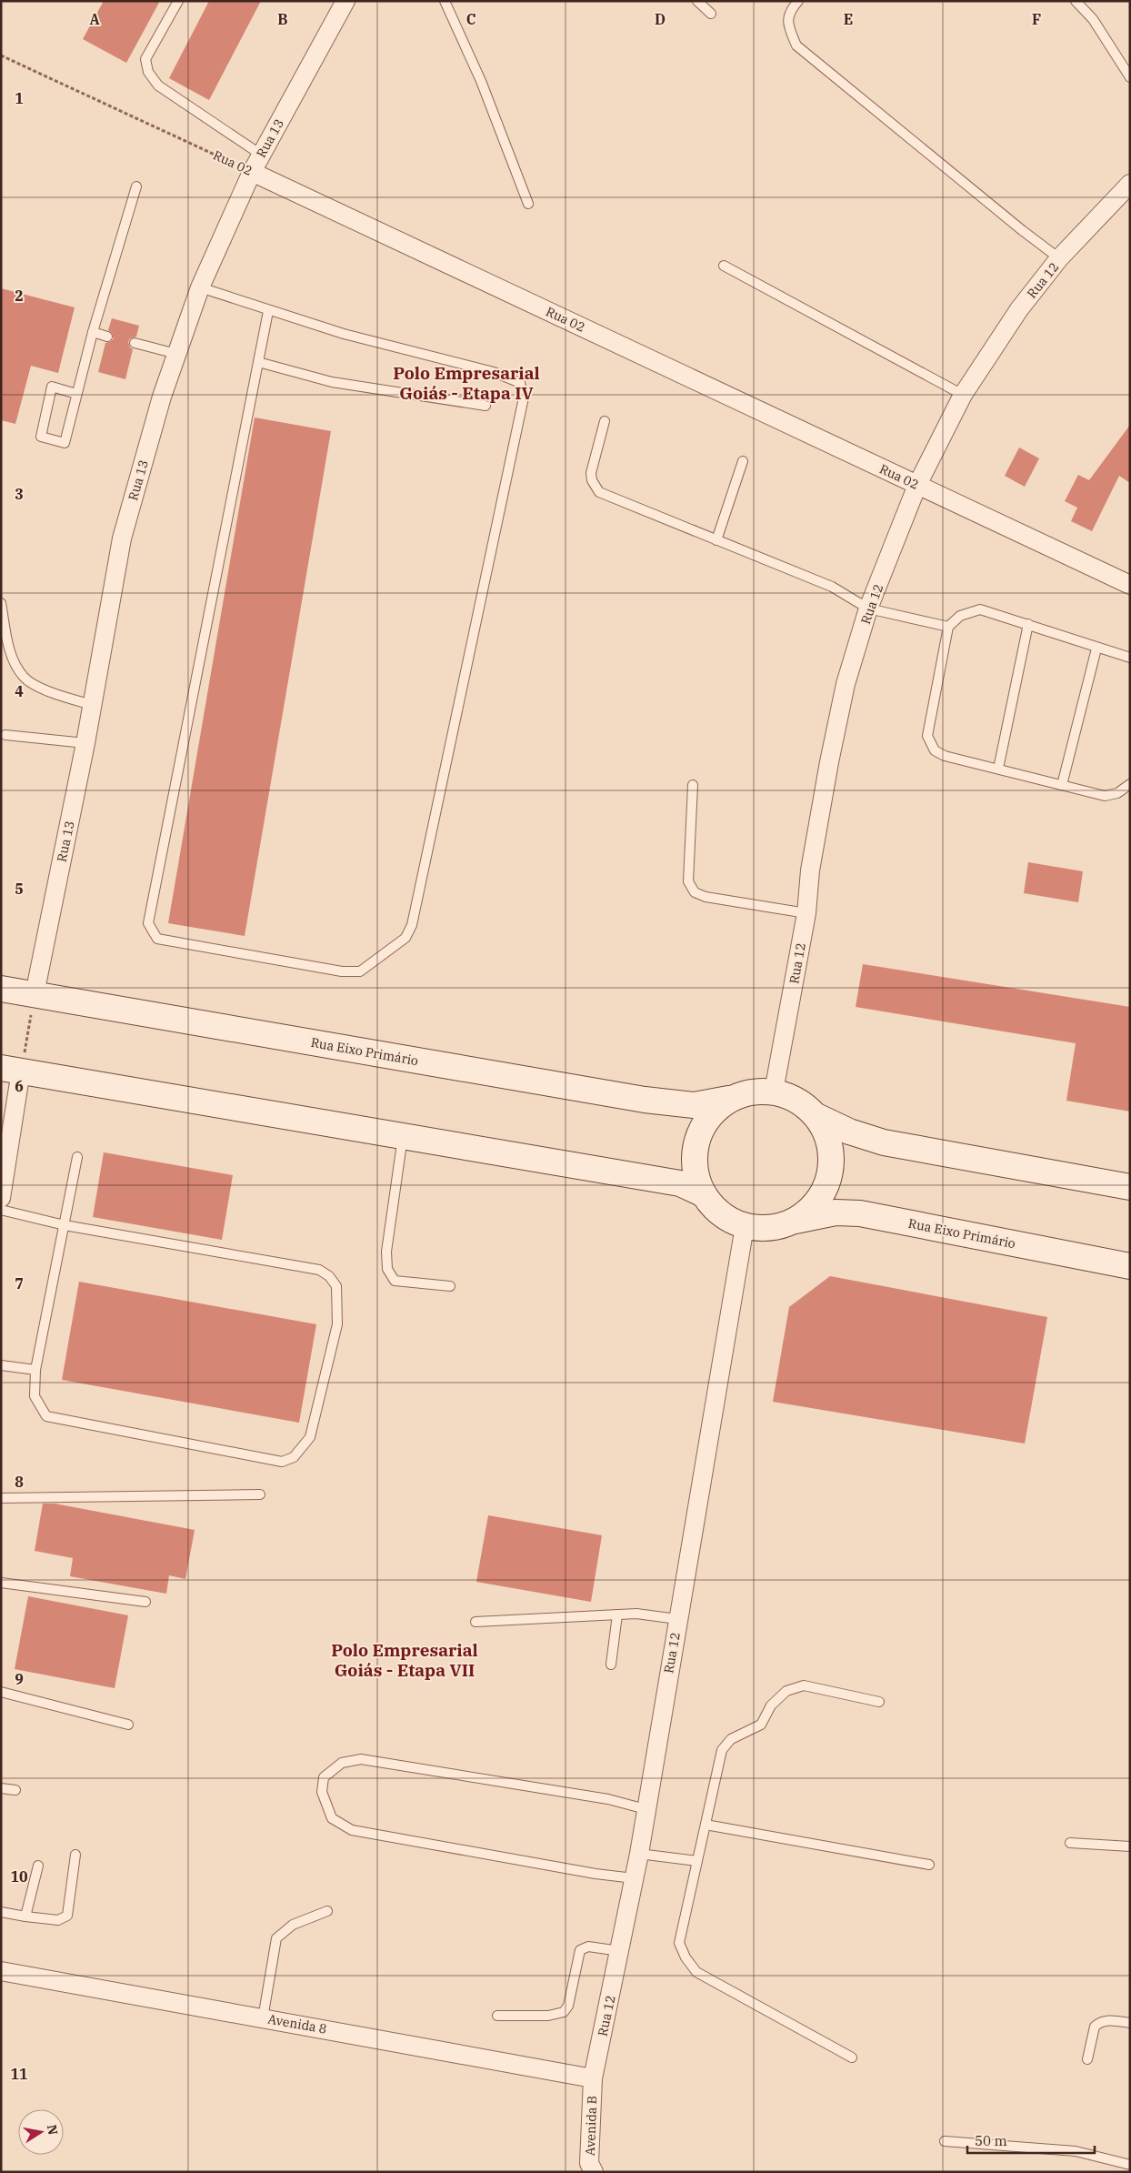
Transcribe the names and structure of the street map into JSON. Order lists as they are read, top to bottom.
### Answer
{
  "streets": {
    "street": [
      "Rua 13",
      "Rua 02",
      "Rua 12",
      "Rua Eixo Primário",
      "Avenida 8",
      "Avenida B"
    ]
  },
  "crossings": [
    ["Rua 13", "Rua 02"],
    ["Rua 13", "Rua Eixo Primário"],
    ["Rua 02", "Rua 12"],
    ["Rua 12", "Rua Eixo Primário"],
    ["Rua 12", "Avenida 8"],
    ["Rua 12", "Avenida B"],
    ["Avenida 8", "Avenida B"]
  ],
  "districts": ["Polo Empresarial Goiás - Etapa IV", "Polo Empresarial Goiás - Etapa VII"],
  "scale_bar": "50 m",
  "north": "right",
  "grid": {
    "columns": [
      "A",
      "B",
      "C",
      "D",
      "E",
      "F"
    ],
    "rows": [
      "1",
      "2",
      "3",
      "4",
      "5",
      "6",
      "7",
      "8",
      "9",
      "10",
      "11"
    ]
  }
}
